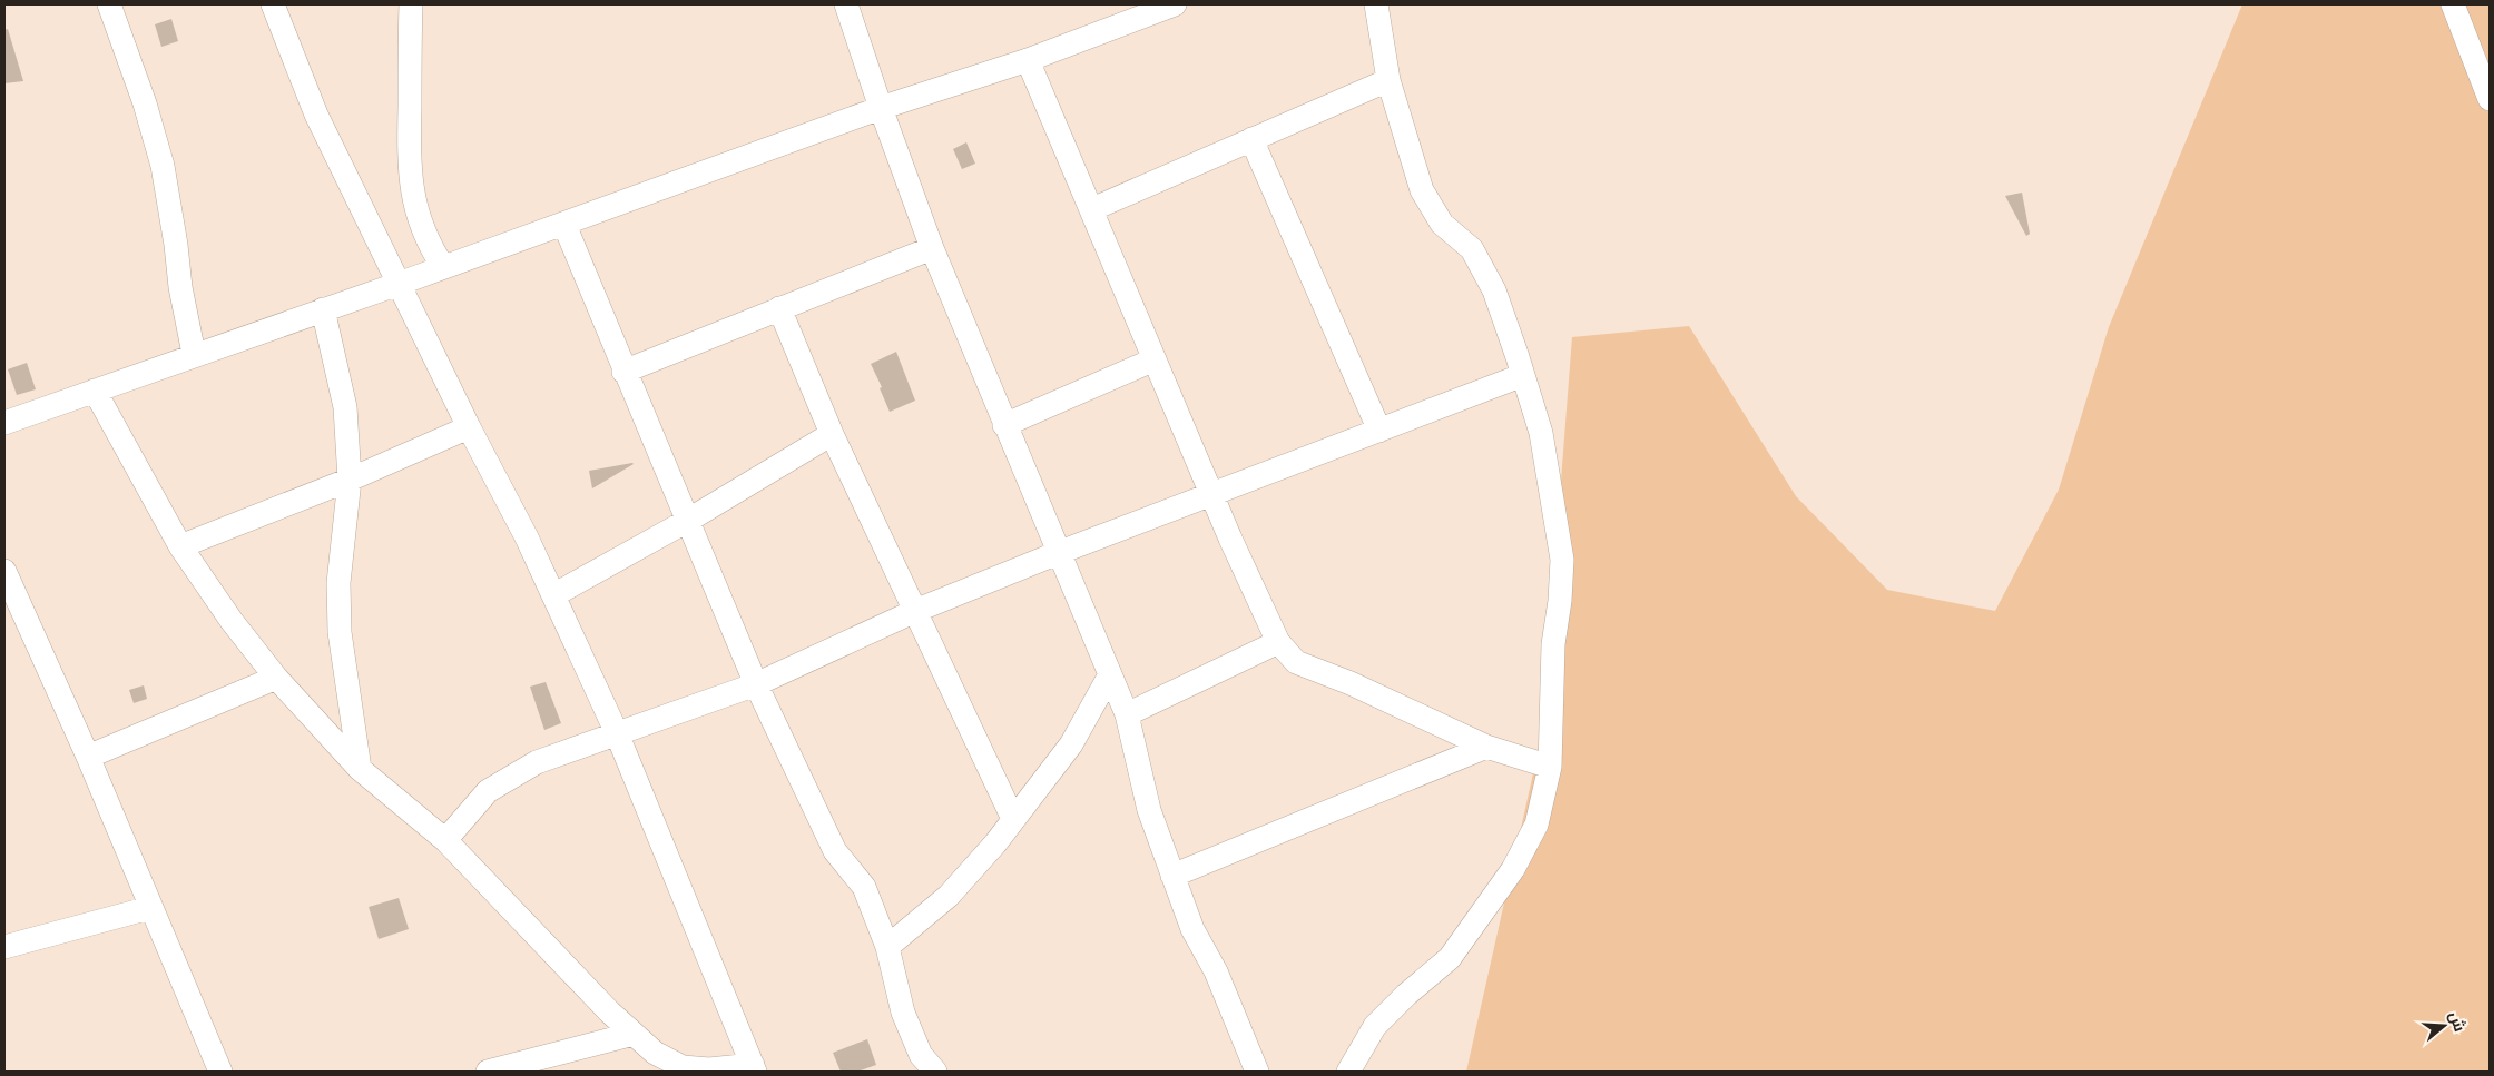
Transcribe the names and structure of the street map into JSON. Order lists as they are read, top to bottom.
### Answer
{
  "north": "right"
}
